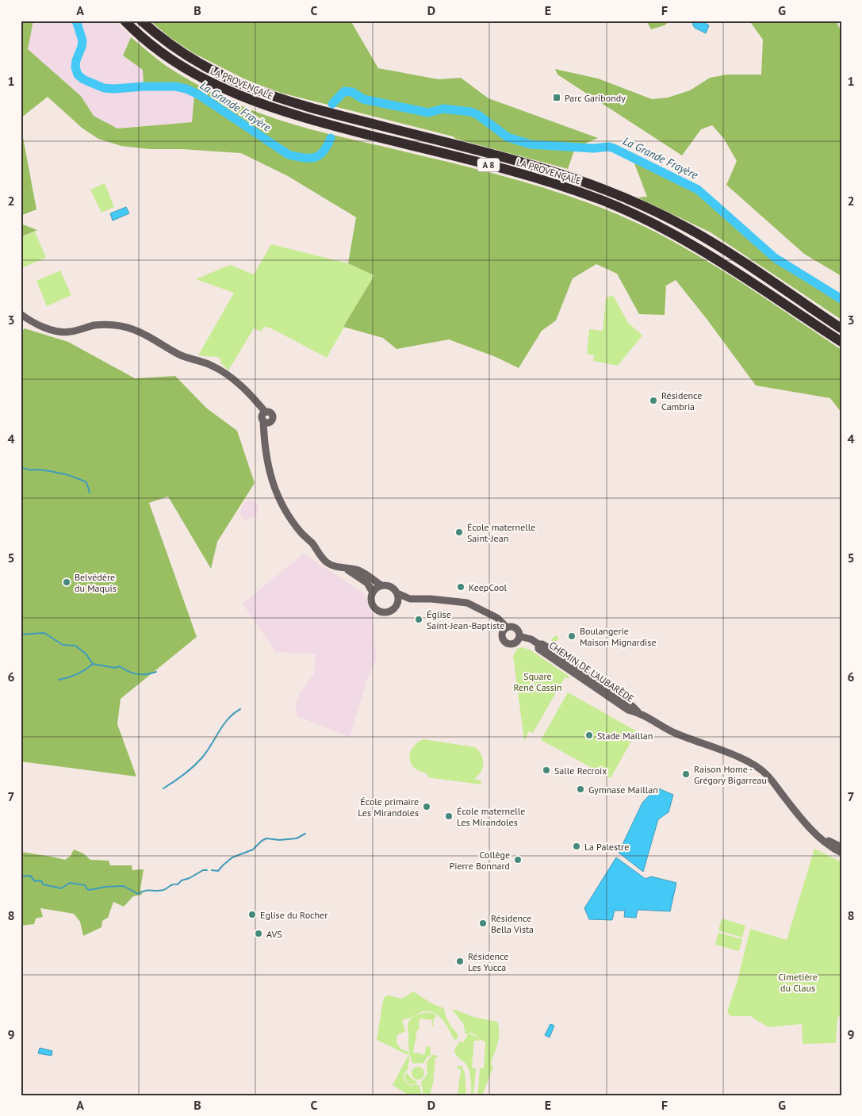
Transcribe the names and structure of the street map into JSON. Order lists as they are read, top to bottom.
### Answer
{
  "streets": {
    "highway": ["LA PROVENÇALE", "A 8"],
    "main road": ["CHEMIN DE L'AUBARÈDE"]
  },
  "water": ["La Grande Frayère"],
  "parks": ["Square René Cassin", "Cimetière du Claus"],
  "places": {
    "transit": ["Parc Garibondy"],
    "other": [
      "Résidence Cambria",
      "École maternelle Saint-Jean",
      "Belvédère du Maquis",
      "KeepCool",
      "Église Saint-Jean-Baptiste",
      "Boulangerie Maison Mignardise",
      "Stade Maillan",
      "Salle Recroix",
      "Raison Home - Grégory Bigarreau",
      "Gymnase Maillan",
      "École primaire Les Mirandoles",
      "École maternelle Les Mirandoles",
      "La Palestre",
      "Collège Pierre Bonnard",
      "Eglise du Rocher",
      "Résidence Bella Vista",
      "AVS",
      "Résidence Les Yucca"
    ]
  },
  "grid": {
    "columns": [
      "A",
      "B",
      "C",
      "D",
      "E",
      "F",
      "G"
    ],
    "rows": [
      "1",
      "2",
      "3",
      "4",
      "5",
      "6",
      "7",
      "8",
      "9"
    ]
  }
}
